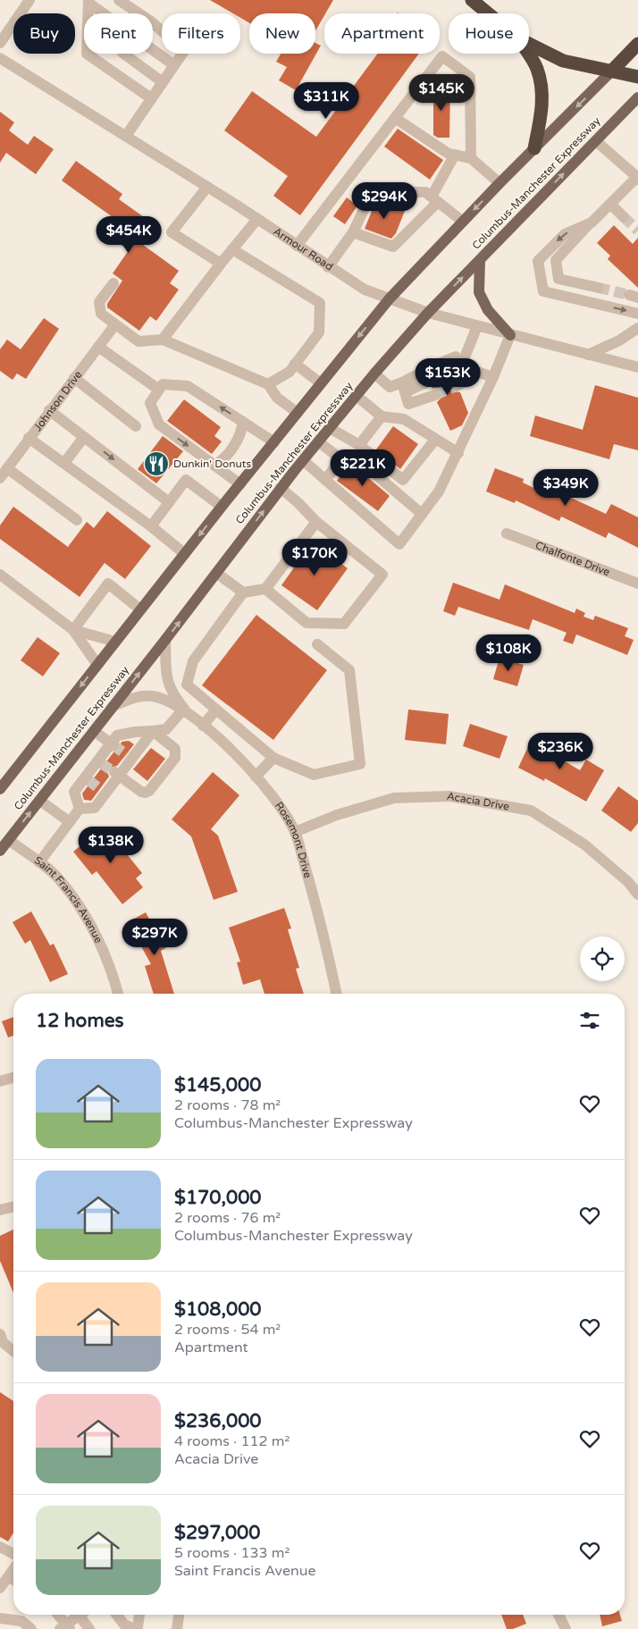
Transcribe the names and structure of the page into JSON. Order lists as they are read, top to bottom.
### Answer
{
  "streets": {
    "highway": ["Columbus-Manchester Expressway"],
    "street": [
      "Armour Road",
      "Johnson Drive",
      "Chalfonte Drive",
      "Acacia Drive",
      "Rosemont Drive",
      "Saint Francis Avenue"
    ]
  },
  "crossings": [
    ["Columbus-Manchester Expressway", "Armour Road"],
    ["Columbus-Manchester Expressway", "Rosemont Drive"],
    ["Columbus-Manchester Expressway", "Saint Francis Avenue"],
    ["Acacia Drive", "Rosemont Drive"]
  ],
  "places": {
    "restaurant": ["Dunkin' Donuts"]
  },
  "page": {
    "chip": [
      "Buy",
      "Rent",
      "Filters",
      "New",
      "Apartment",
      "House"
    ],
    "price": [
      "$145K",
      "$311K",
      "$294K",
      "$454K",
      "$153K",
      "$221K",
      "$349K",
      "$170K",
      "$108K",
      "$236K",
      "$138K",
      "$297K"
    ],
    "heading": "12 homes",
    "list": [
      {
        "name": "$145,000",
        "note": "2 rooms · 78 m² · Columbus-Manchester Expressway"
      },
      {
        "name": "$170,000",
        "note": "2 rooms · 76 m² · Columbus-Manchester Expressway"
      },
      {
        "name": "$108,000",
        "note": "2 rooms · 54 m² · Apartment"
      },
      {
        "name": "$236,000",
        "note": "4 rooms · 112 m² · Acacia Drive"
      },
      {
        "name": "$297,000",
        "note": "5 rooms · 133 m² · Saint Francis Avenue"
      }
    ]
  }
}
